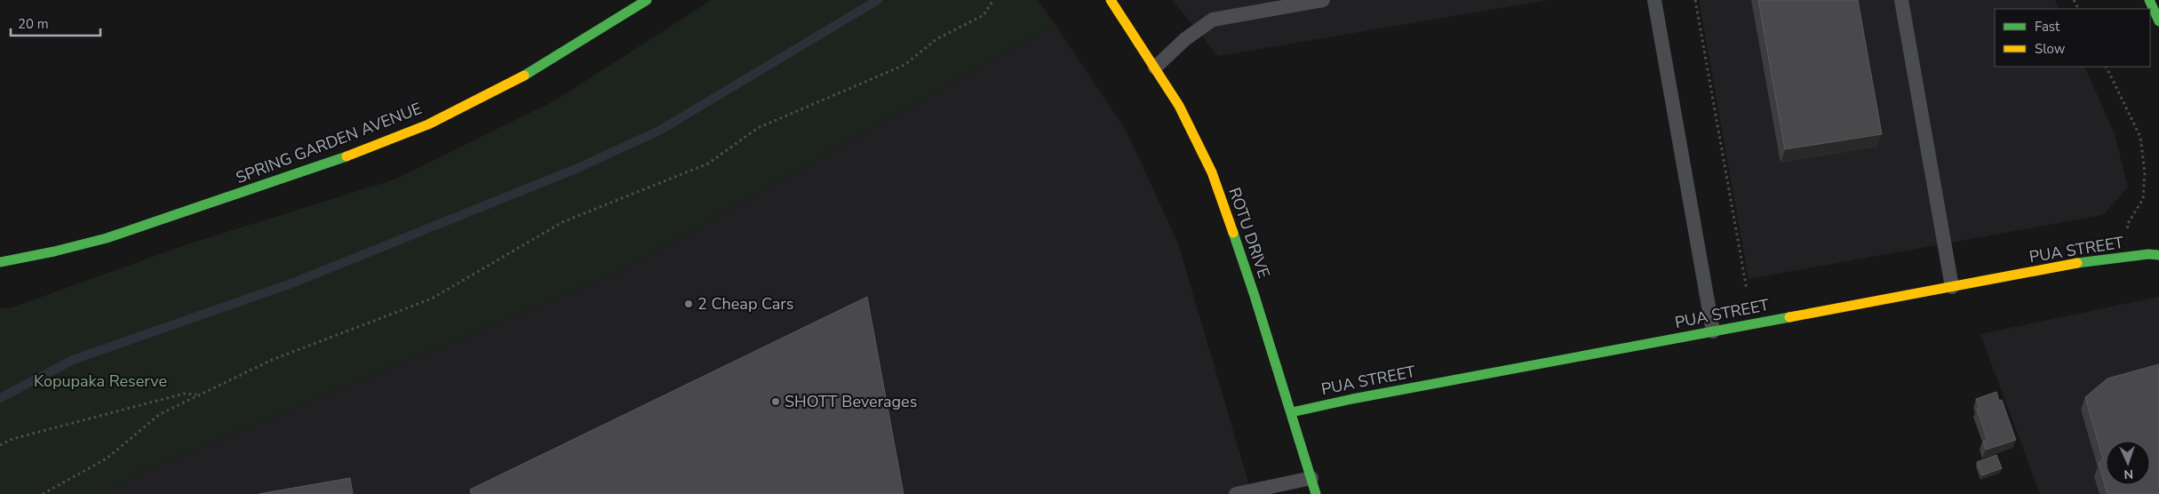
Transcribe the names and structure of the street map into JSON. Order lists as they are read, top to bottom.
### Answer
{
  "streets": {
    "street": ["SPRING GARDEN AVENUE", "ROTU DRIVE", "PUA STREET"]
  },
  "crossings": [
    ["ROTU DRIVE", "PUA STREET"]
  ],
  "parks": ["Kopupaka Reserve"],
  "places": ["2 Cheap Cars", "SHOTT Beverages"],
  "legend": ["Fast", "Slow"],
  "scale_bar": "20 m",
  "north": "bottom"
}
